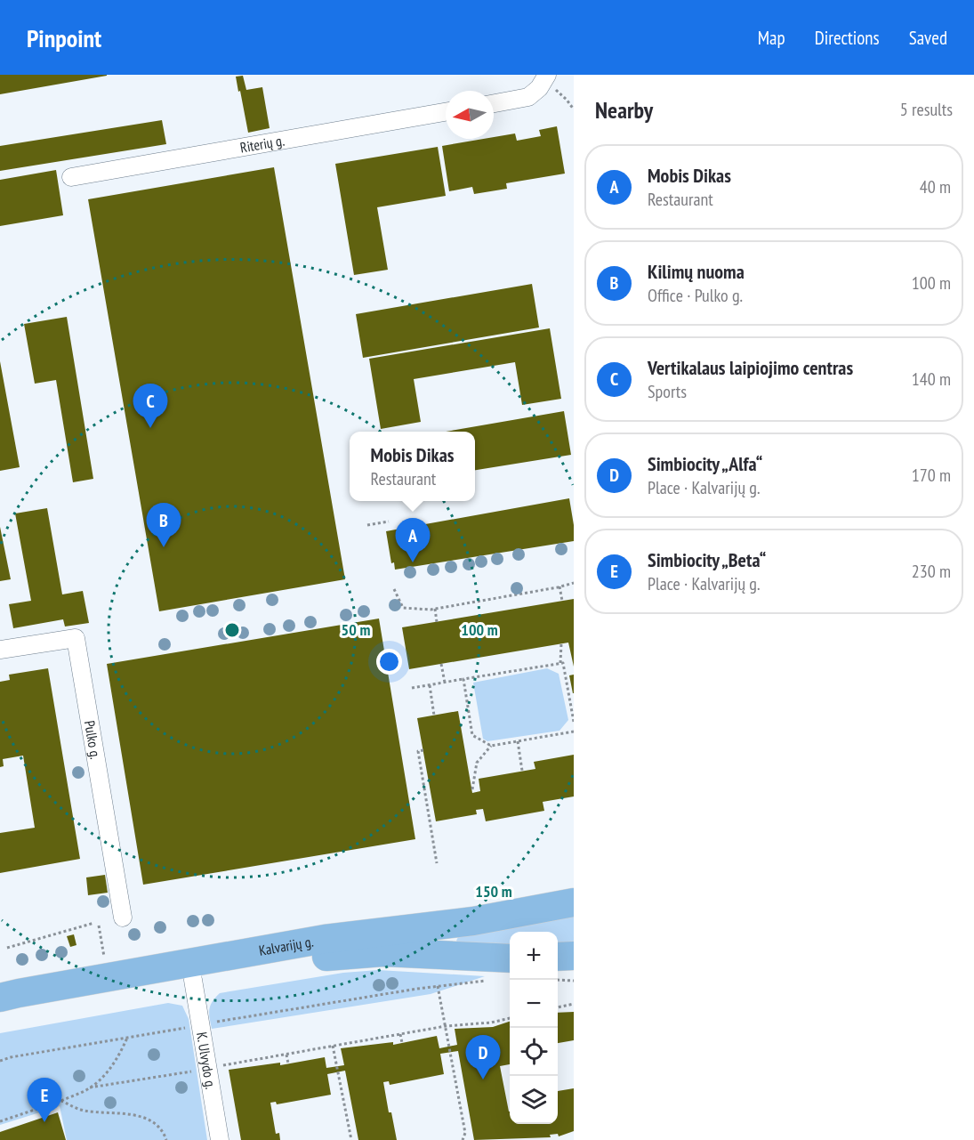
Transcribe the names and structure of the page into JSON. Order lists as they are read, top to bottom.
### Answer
{
  "streets": {
    "main road": ["Kalvarijų g."],
    "street": ["Riterių g.", "Pulko g.", "K. Ulvydo g."]
  },
  "crossings": [
    ["Kalvarijų g.", "K. Ulvydo g."]
  ],
  "north": "left",
  "page": {
    "header": "Pinpoint",
    "nav": ["Map", "Directions", "Saved"],
    "heading": ["Nearby", "5 results"],
    "list": [
      {
        "mark": "A",
        "name": "Mobis Dikas",
        "note": "Restaurant",
        "value": "40 m"
      },
      {
        "mark": "B",
        "name": "Kilimų nuoma",
        "note": "Office · Pulko g.",
        "value": "100 m"
      },
      {
        "mark": "C",
        "name": "Vertikalaus laipiojimo centras",
        "note": "Sports",
        "value": "140 m"
      },
      {
        "mark": "D",
        "name": "Simbiocity „Alfa“",
        "note": "Place · Kalvarijų g.",
        "value": "170 m"
      },
      {
        "mark": "E",
        "name": "Simbiocity „Beta“",
        "note": "Place · Kalvarijų g.",
        "value": "230 m"
      }
    ],
    "pins": [
      "C",
      "B",
      "A",
      "D",
      "E"
    ],
    "popup": ["Mobis Dikas", "Restaurant"],
    "map_buttons": ["+", "−"]
  },
  "rings": ["50 m", "100 m", "150 m"]
}
